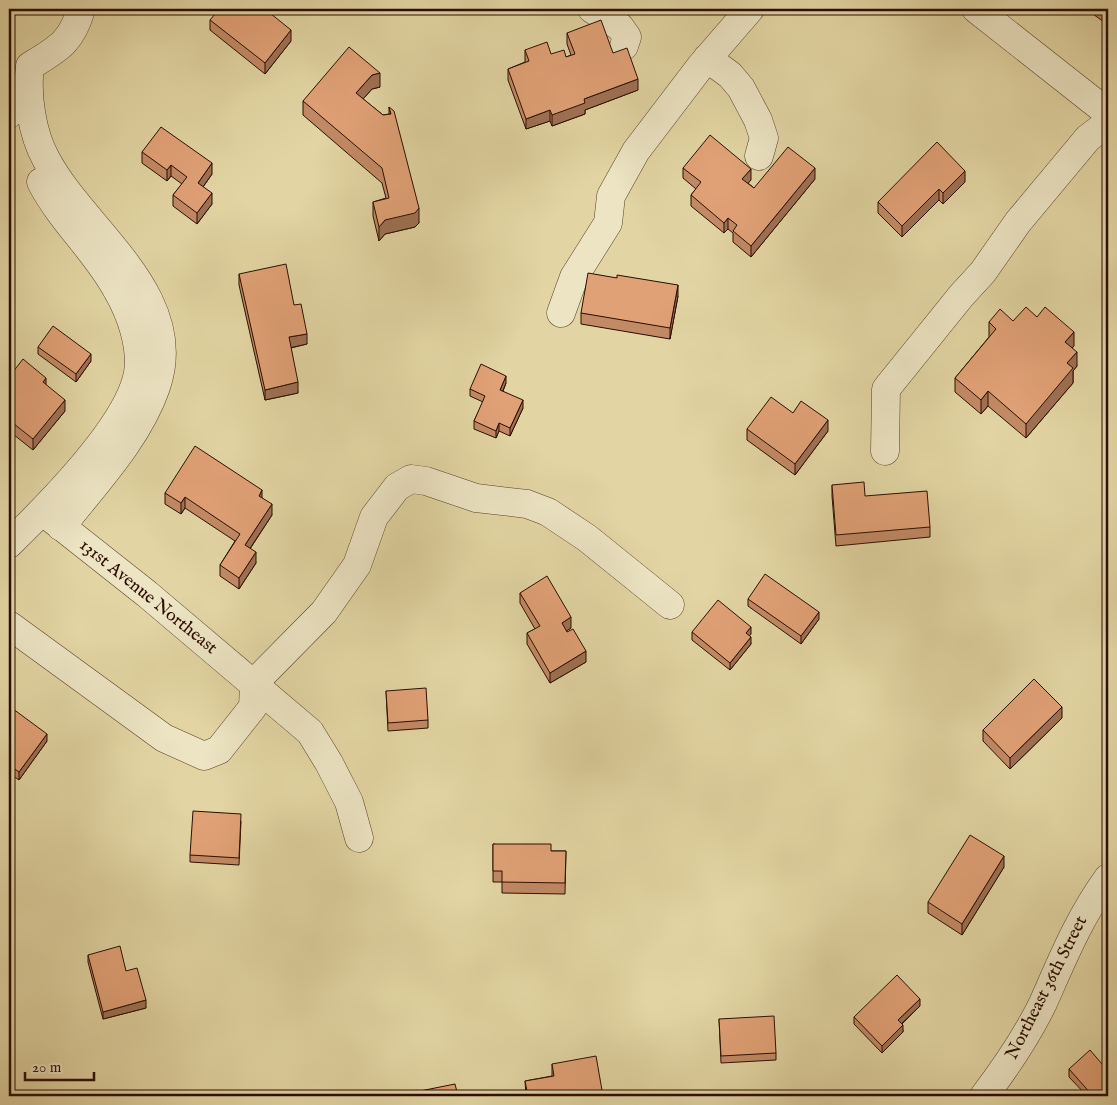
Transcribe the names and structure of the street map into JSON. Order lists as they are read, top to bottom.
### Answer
{
  "streets": {
    "street": ["131st Avenue Northeast", "Northeast 36th Street"]
  },
  "scale_bar": "20 m"
}
